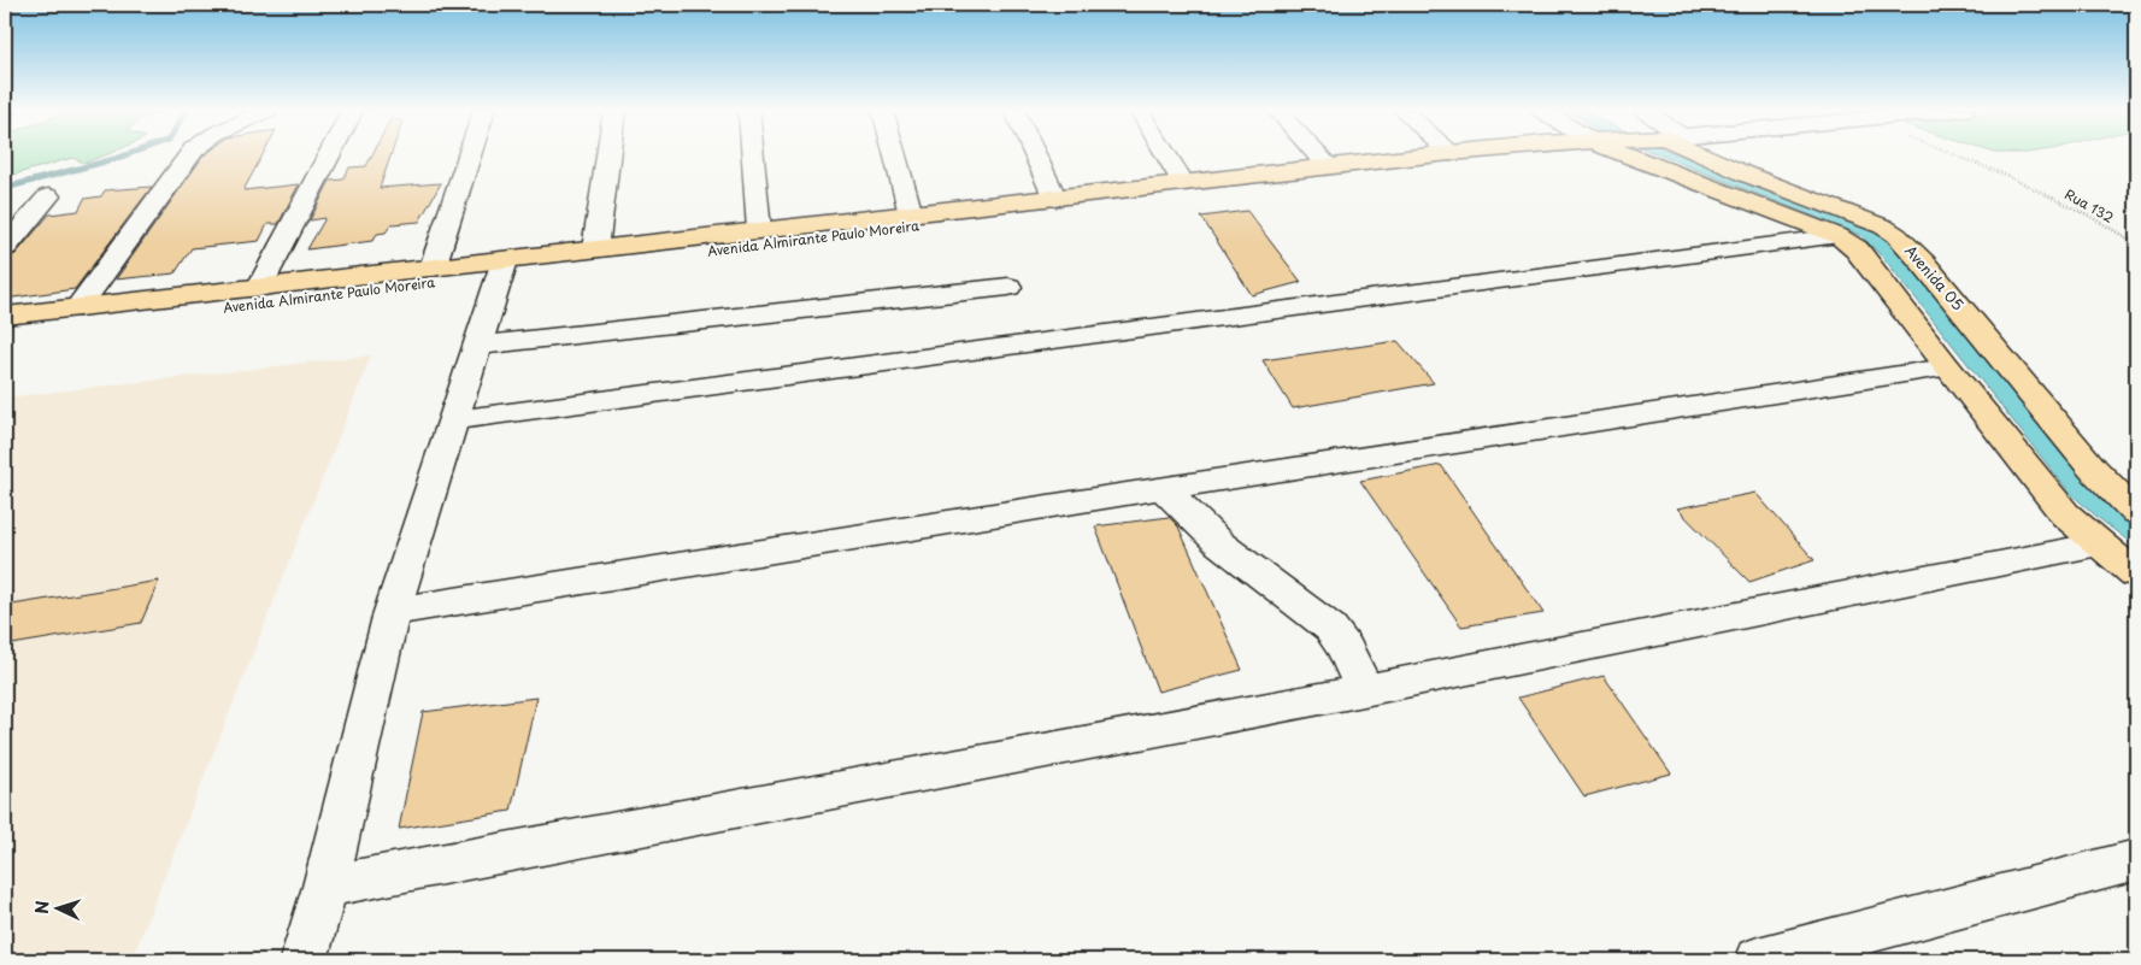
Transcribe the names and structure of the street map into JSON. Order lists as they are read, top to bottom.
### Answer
{
  "streets": {
    "main road": ["Avenida Almirante Paulo Moreira", "Avenida 05"],
    "path": ["Rua 132"]
  },
  "north": "left"
}
